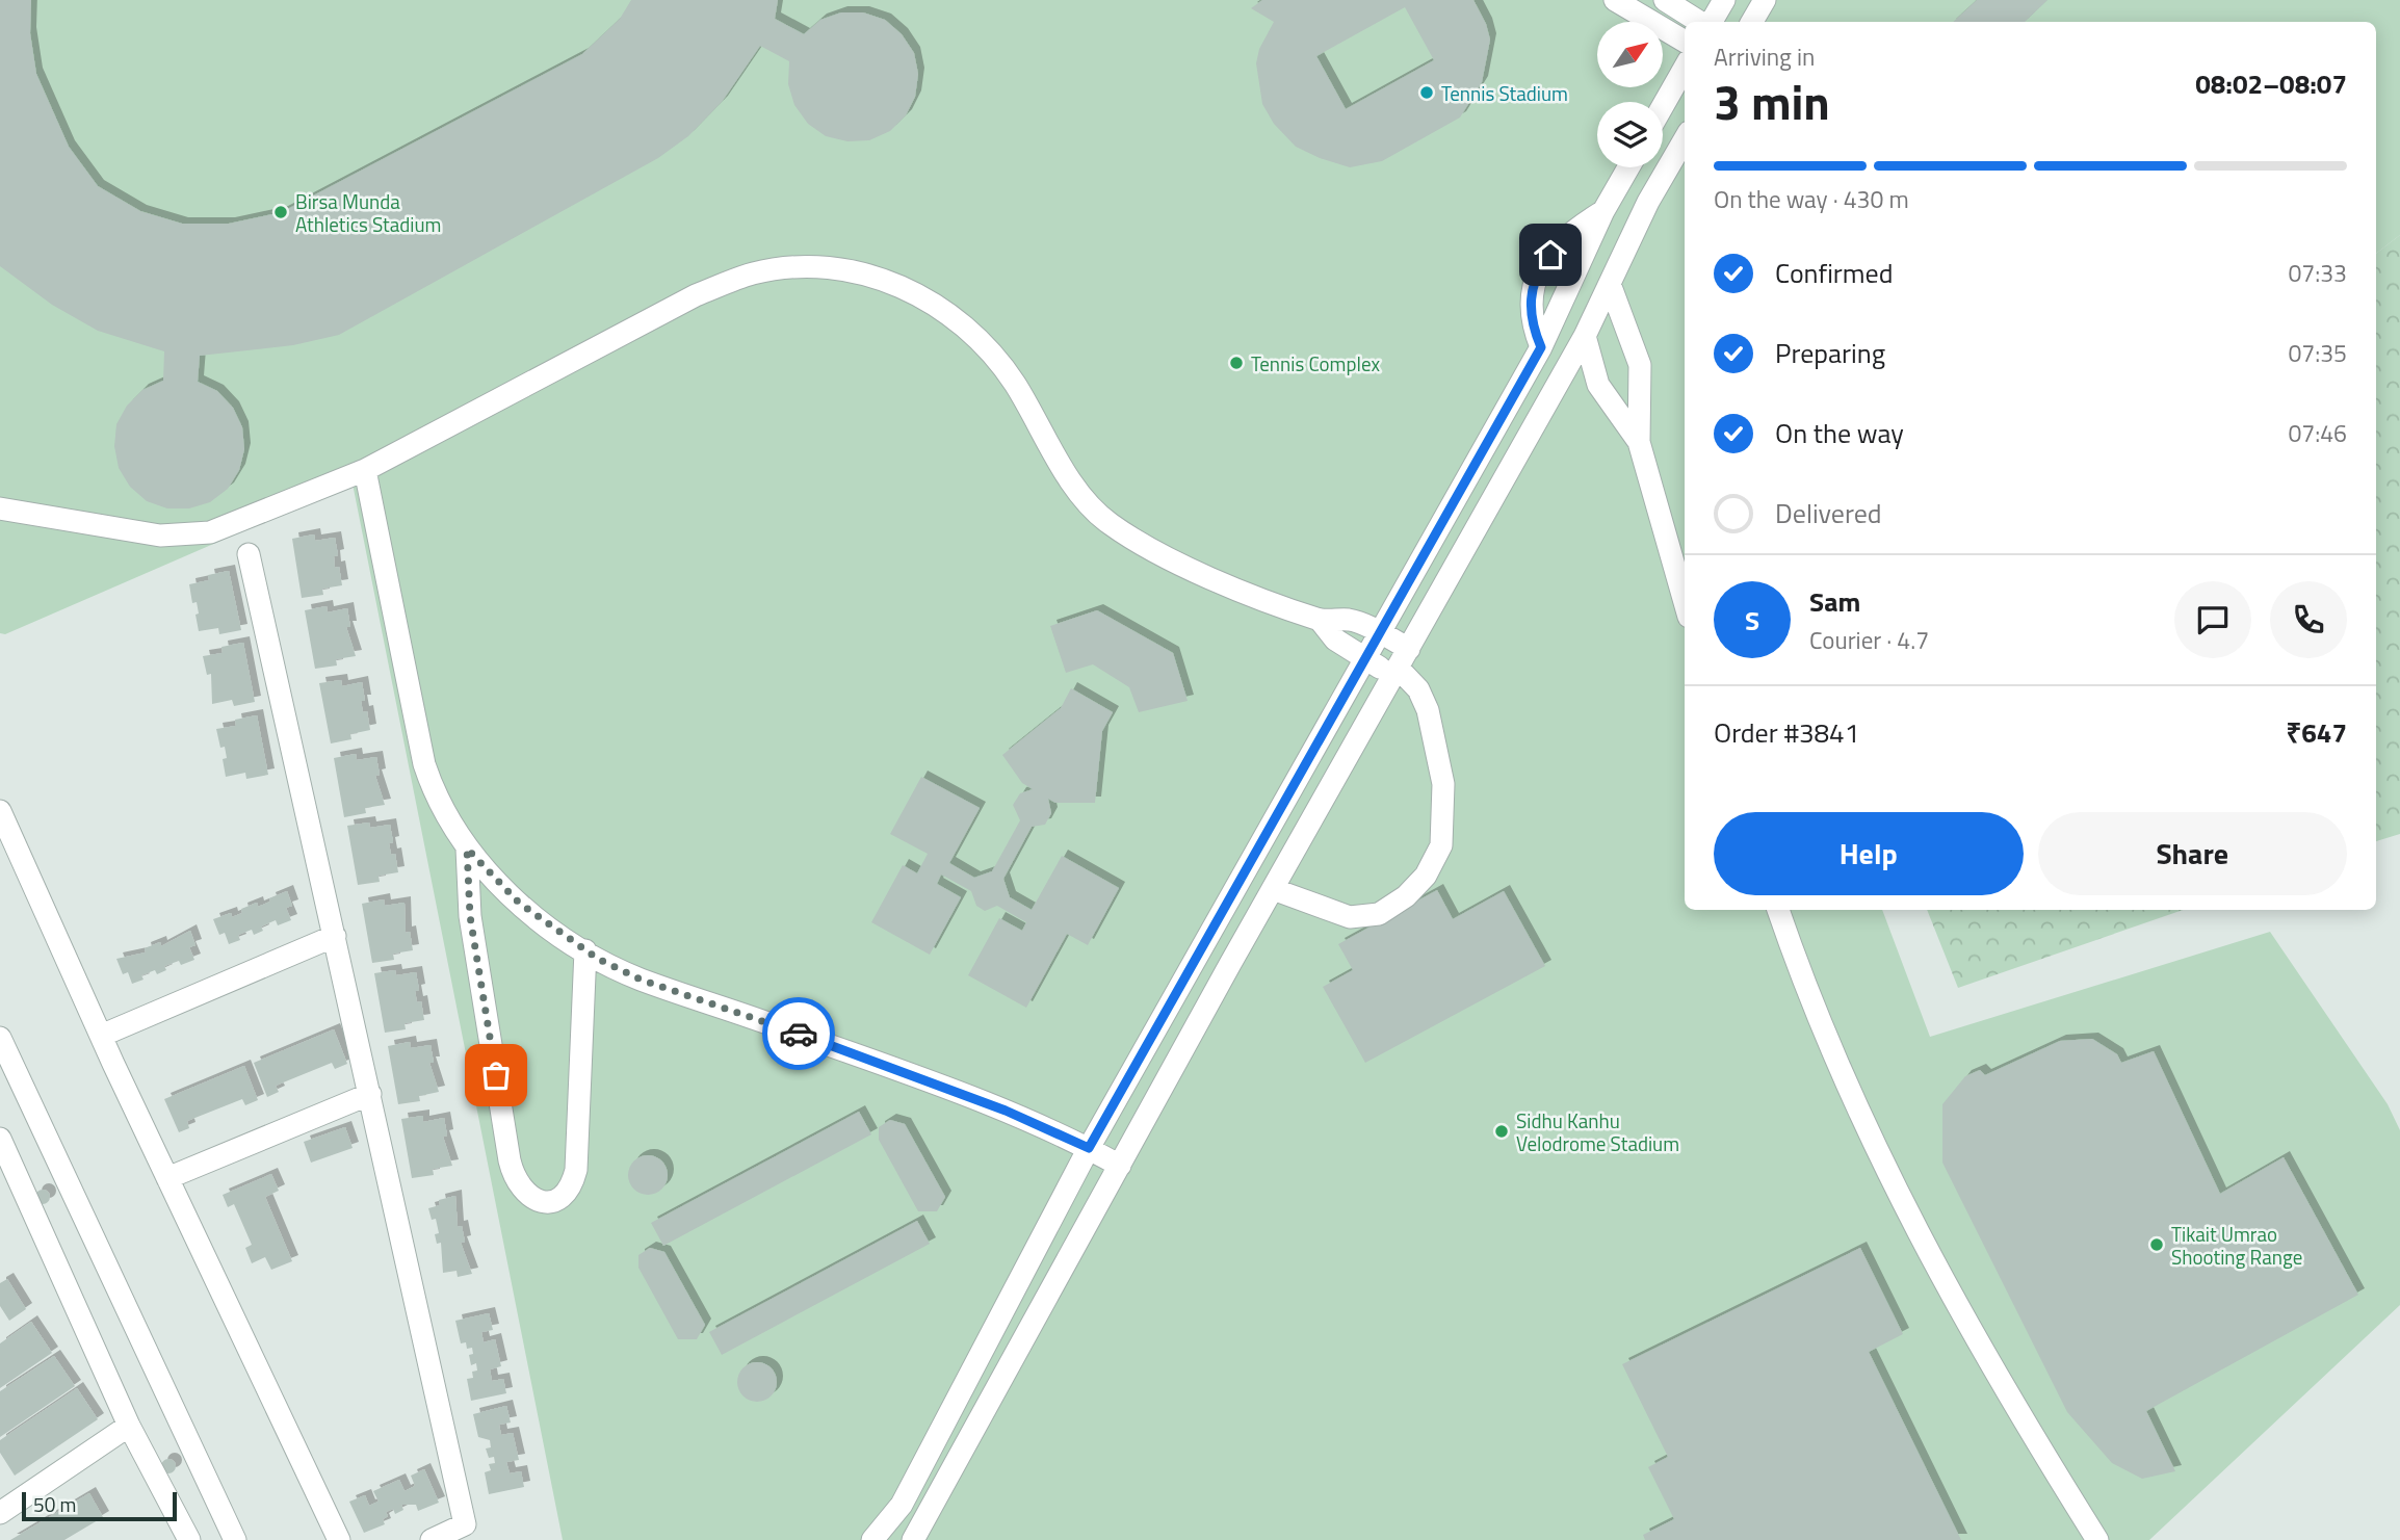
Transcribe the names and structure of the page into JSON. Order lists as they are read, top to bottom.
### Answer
{
  "places": [
    "Tennis Stadium",
    "Birsa Munda Athletics Stadium",
    "Tennis Complex",
    "Sidhu Kanhu Velodrome Stadium",
    "Tikait Umrao Shooting Range"
  ],
  "scale_bar": "50 m",
  "north": "top right",
  "page": {
    "heading": ["3 min", "Arriving in", "08:02–08:07"],
    "panel": [
      "Sam",
      "Courier · 4.7",
      "Order #3841",
      "₹647"
    ],
    "bar": "On the way · 430 m",
    "list": [
      ["Confirmed", "07:33"],
      ["Preparing", "07:35"],
      ["On the way", "07:46"],
      "Delivered"
    ],
    "round": "S",
    "buttons": ["Help", "Share"],
    "scale": "50 m"
  }
}
